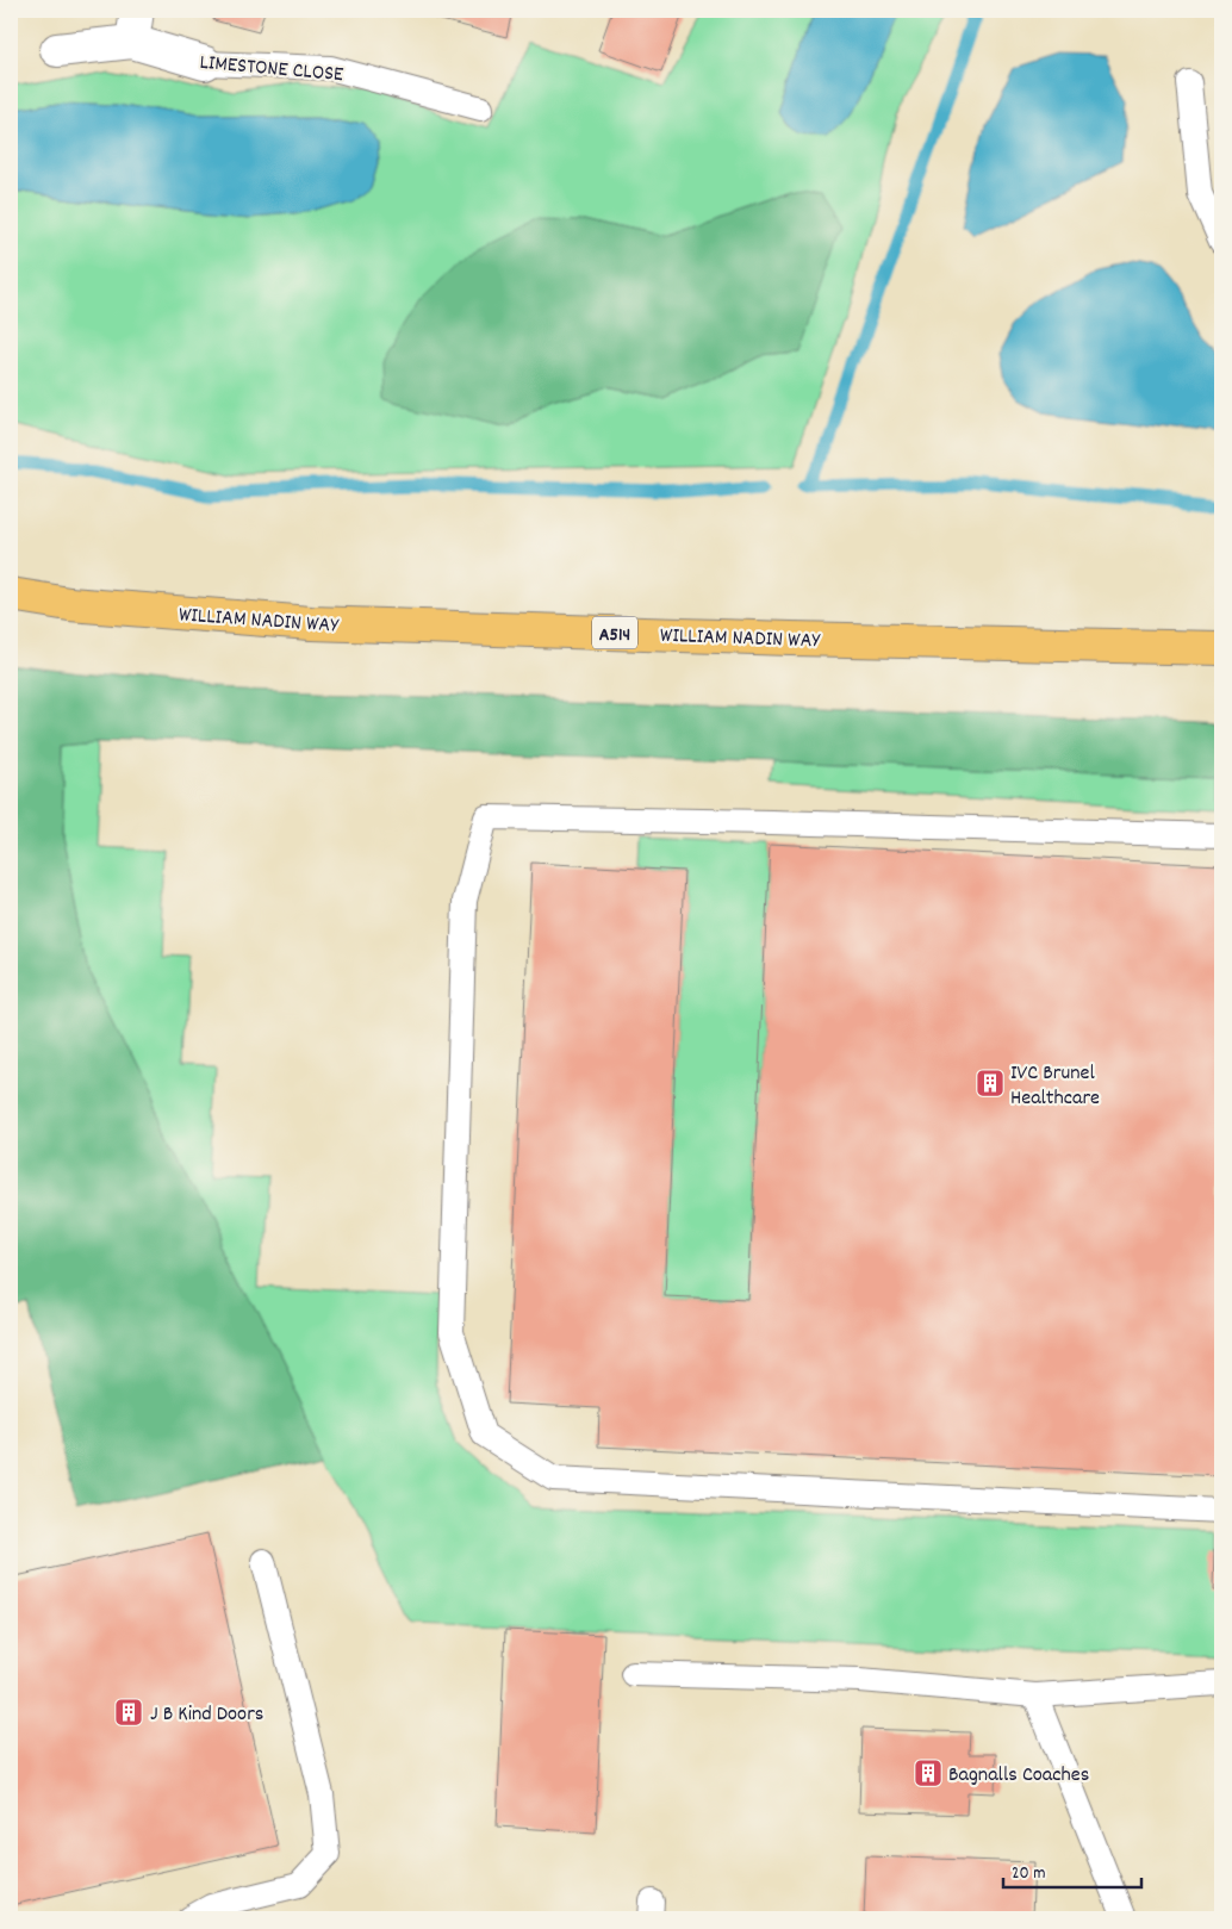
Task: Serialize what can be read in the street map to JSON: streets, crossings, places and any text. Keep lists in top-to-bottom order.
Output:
{
  "streets": {
    "main road": ["WILLIAM NADIN WAY", "A514"],
    "street": ["LIMESTONE CLOSE"]
  },
  "places": {
    "building": ["IVC Brunel Healthcare", "J B Kind Doors", "Bagnalls Coaches"]
  },
  "scale_bar": "20 m"
}
